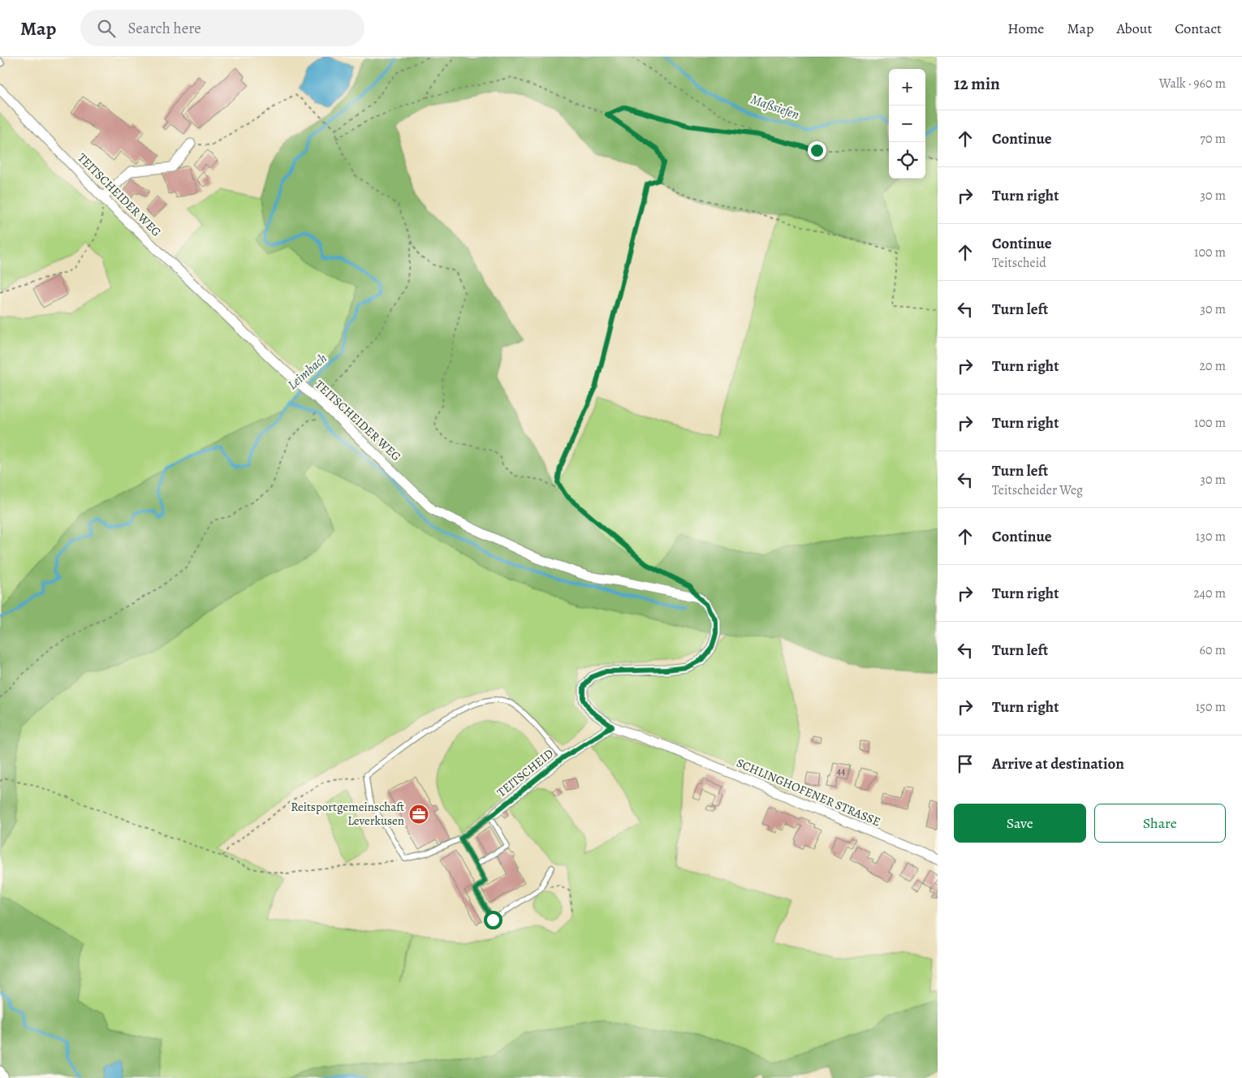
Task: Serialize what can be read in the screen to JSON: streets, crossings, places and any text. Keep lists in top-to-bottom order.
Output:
{
  "streets": {
    "street": ["TEITSCHEIDER WEG", "TEITSCHEID", "SCHLINGHOFENER STRASSE"]
  },
  "crossings": [
    ["TEITSCHEIDER WEG", "SCHLINGHOFENER STRASSE"],
    ["TEITSCHEID", "SCHLINGHOFENER STRASSE"]
  ],
  "water": ["Maßsiefen", "Leimbach"],
  "places": {
    "office": ["Reitsportgemeinschaft Leverkusen"]
  },
  "house_numbers": ["44"],
  "page": {
    "header": "Map",
    "search": "Search here",
    "nav": [
      "Home",
      "Map",
      "About",
      "Contact"
    ],
    "heading": ["12 min", "Walk · 960 m"],
    "map_buttons": ["+", "−"],
    "list": [
      ["Continue", "70 m"],
      ["Turn right", "30 m"],
      ["Continue", "Teitscheid", "100 m"],
      ["Turn left", "30 m"],
      ["Turn right", "20 m"],
      ["Turn right", "100 m"],
      ["Turn left", "Teitscheider Weg", "30 m"],
      ["Continue", "130 m"],
      ["Turn right", "240 m"],
      ["Turn left", "60 m"],
      ["Turn right", "150 m"],
      "Arrive at destination"
    ],
    "buttons": ["Save", "Share"]
  }
}
